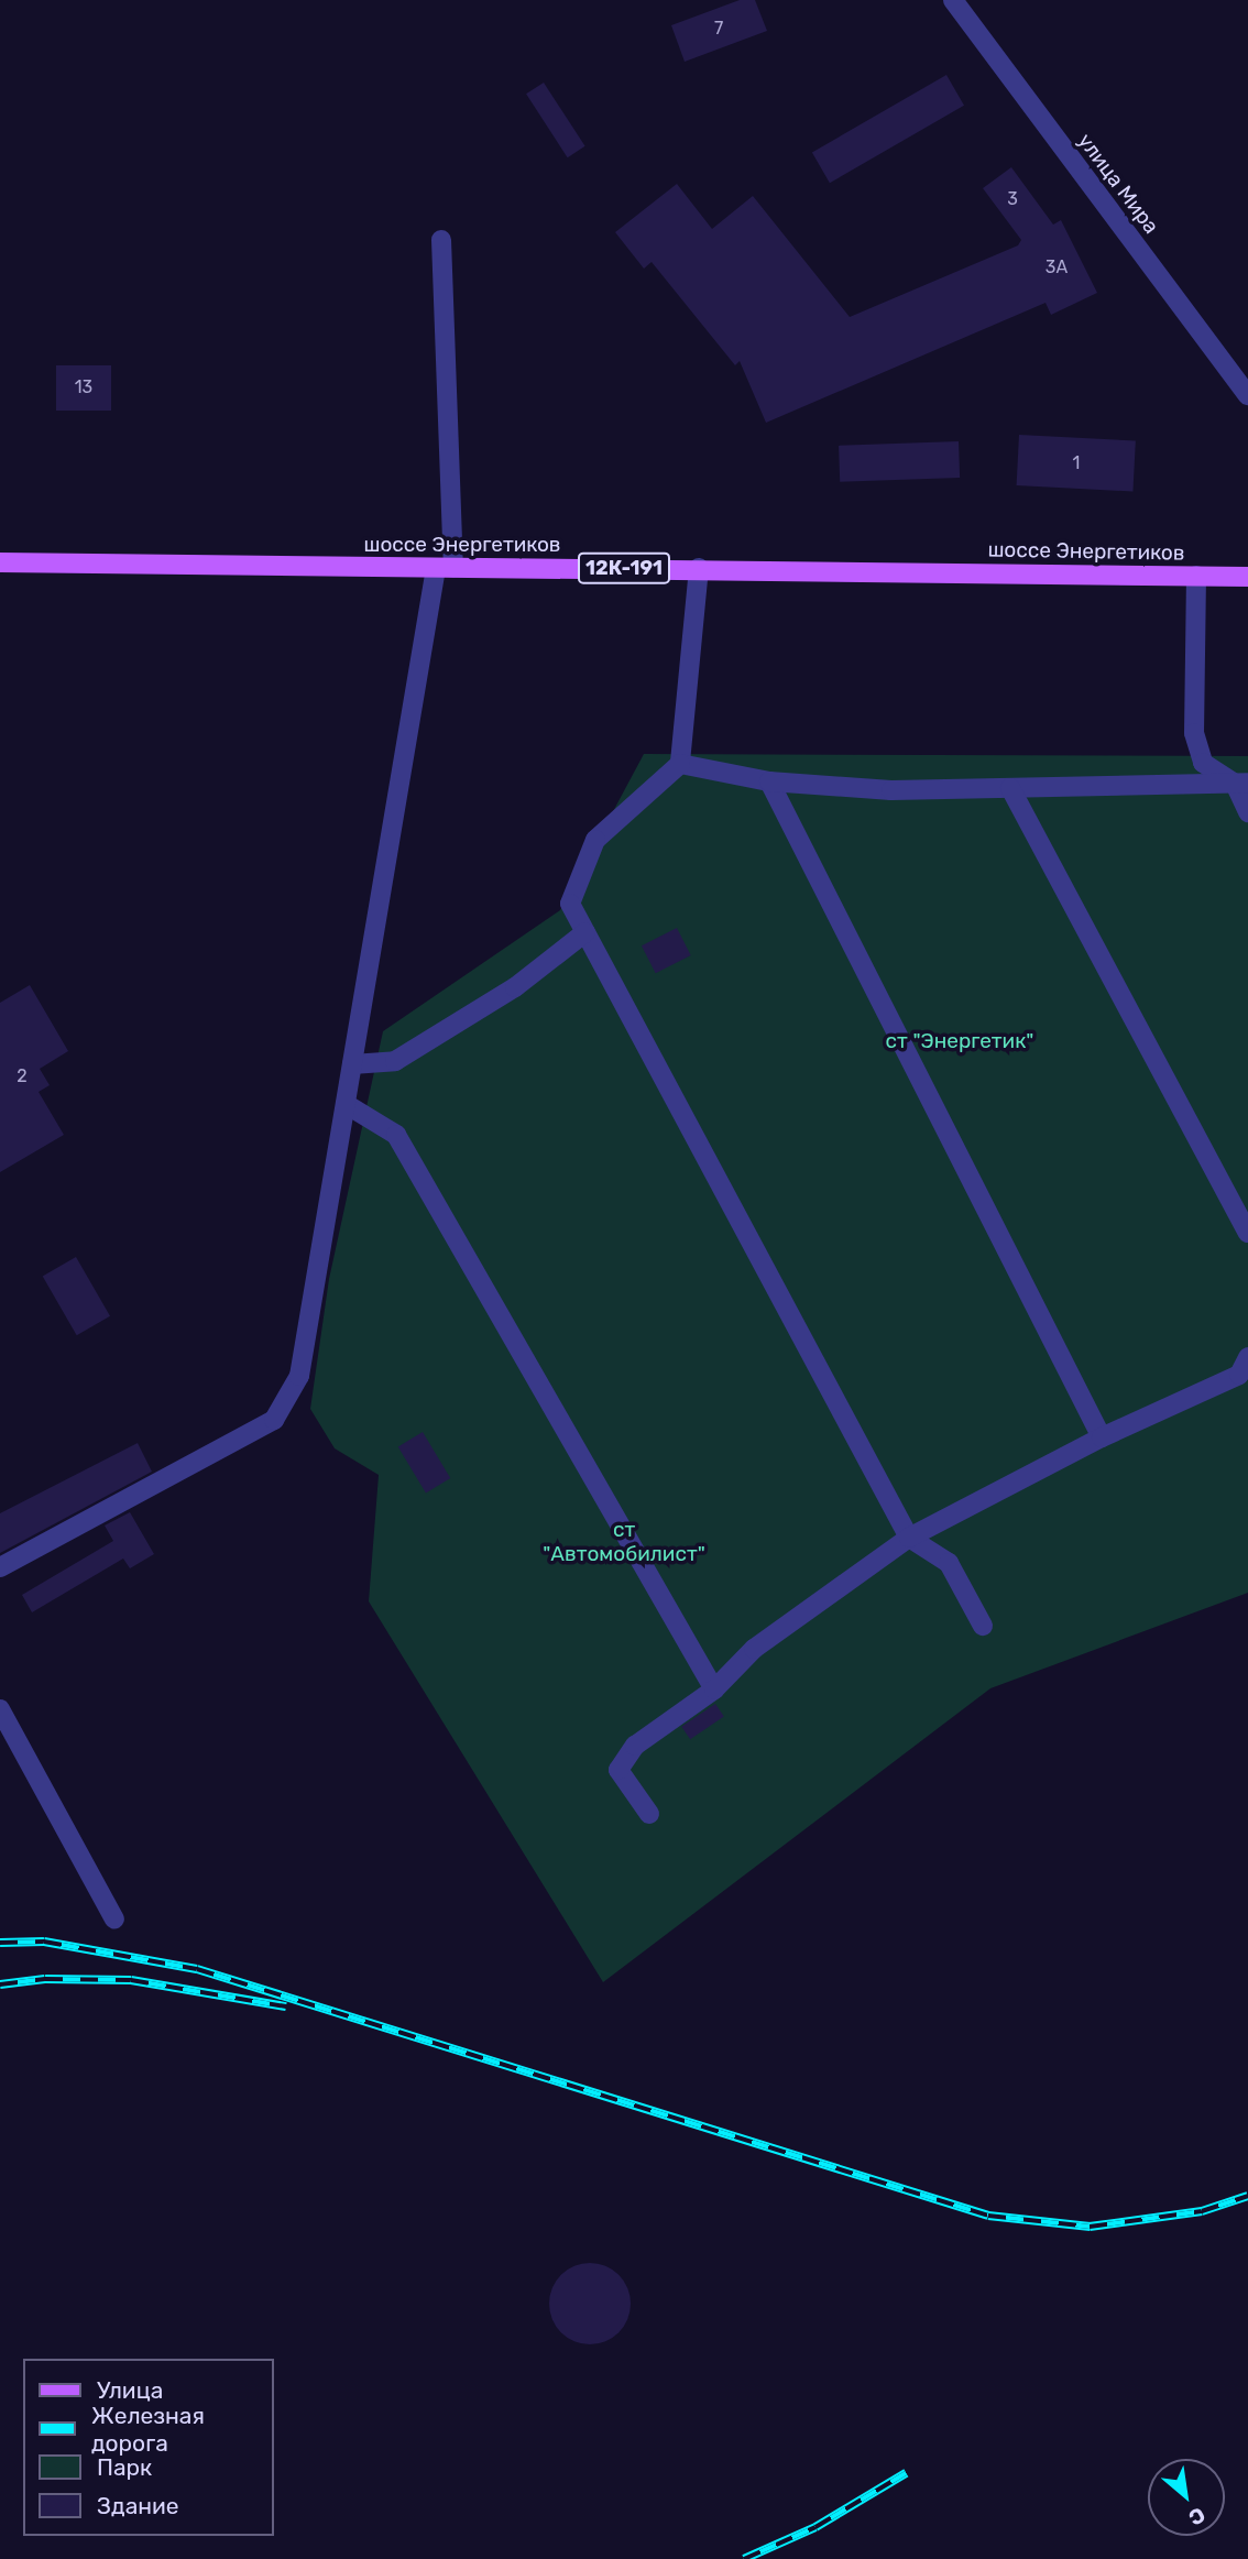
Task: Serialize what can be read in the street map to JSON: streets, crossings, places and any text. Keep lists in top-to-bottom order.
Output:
{
  "streets": {
    "main road": ["шоссе Энергетиков", "12К-191"],
    "street": ["улица Мира"]
  },
  "parks": ["ст \"Энергетик\"", "ст \"Автомобилист\""],
  "house_numbers": [
    "7",
    "3",
    "3А",
    "13",
    "1",
    "2"
  ],
  "legend": [
    "Улица",
    "Железная дорога",
    "Парк",
    "Здание"
  ],
  "north": "bottom right"
}
